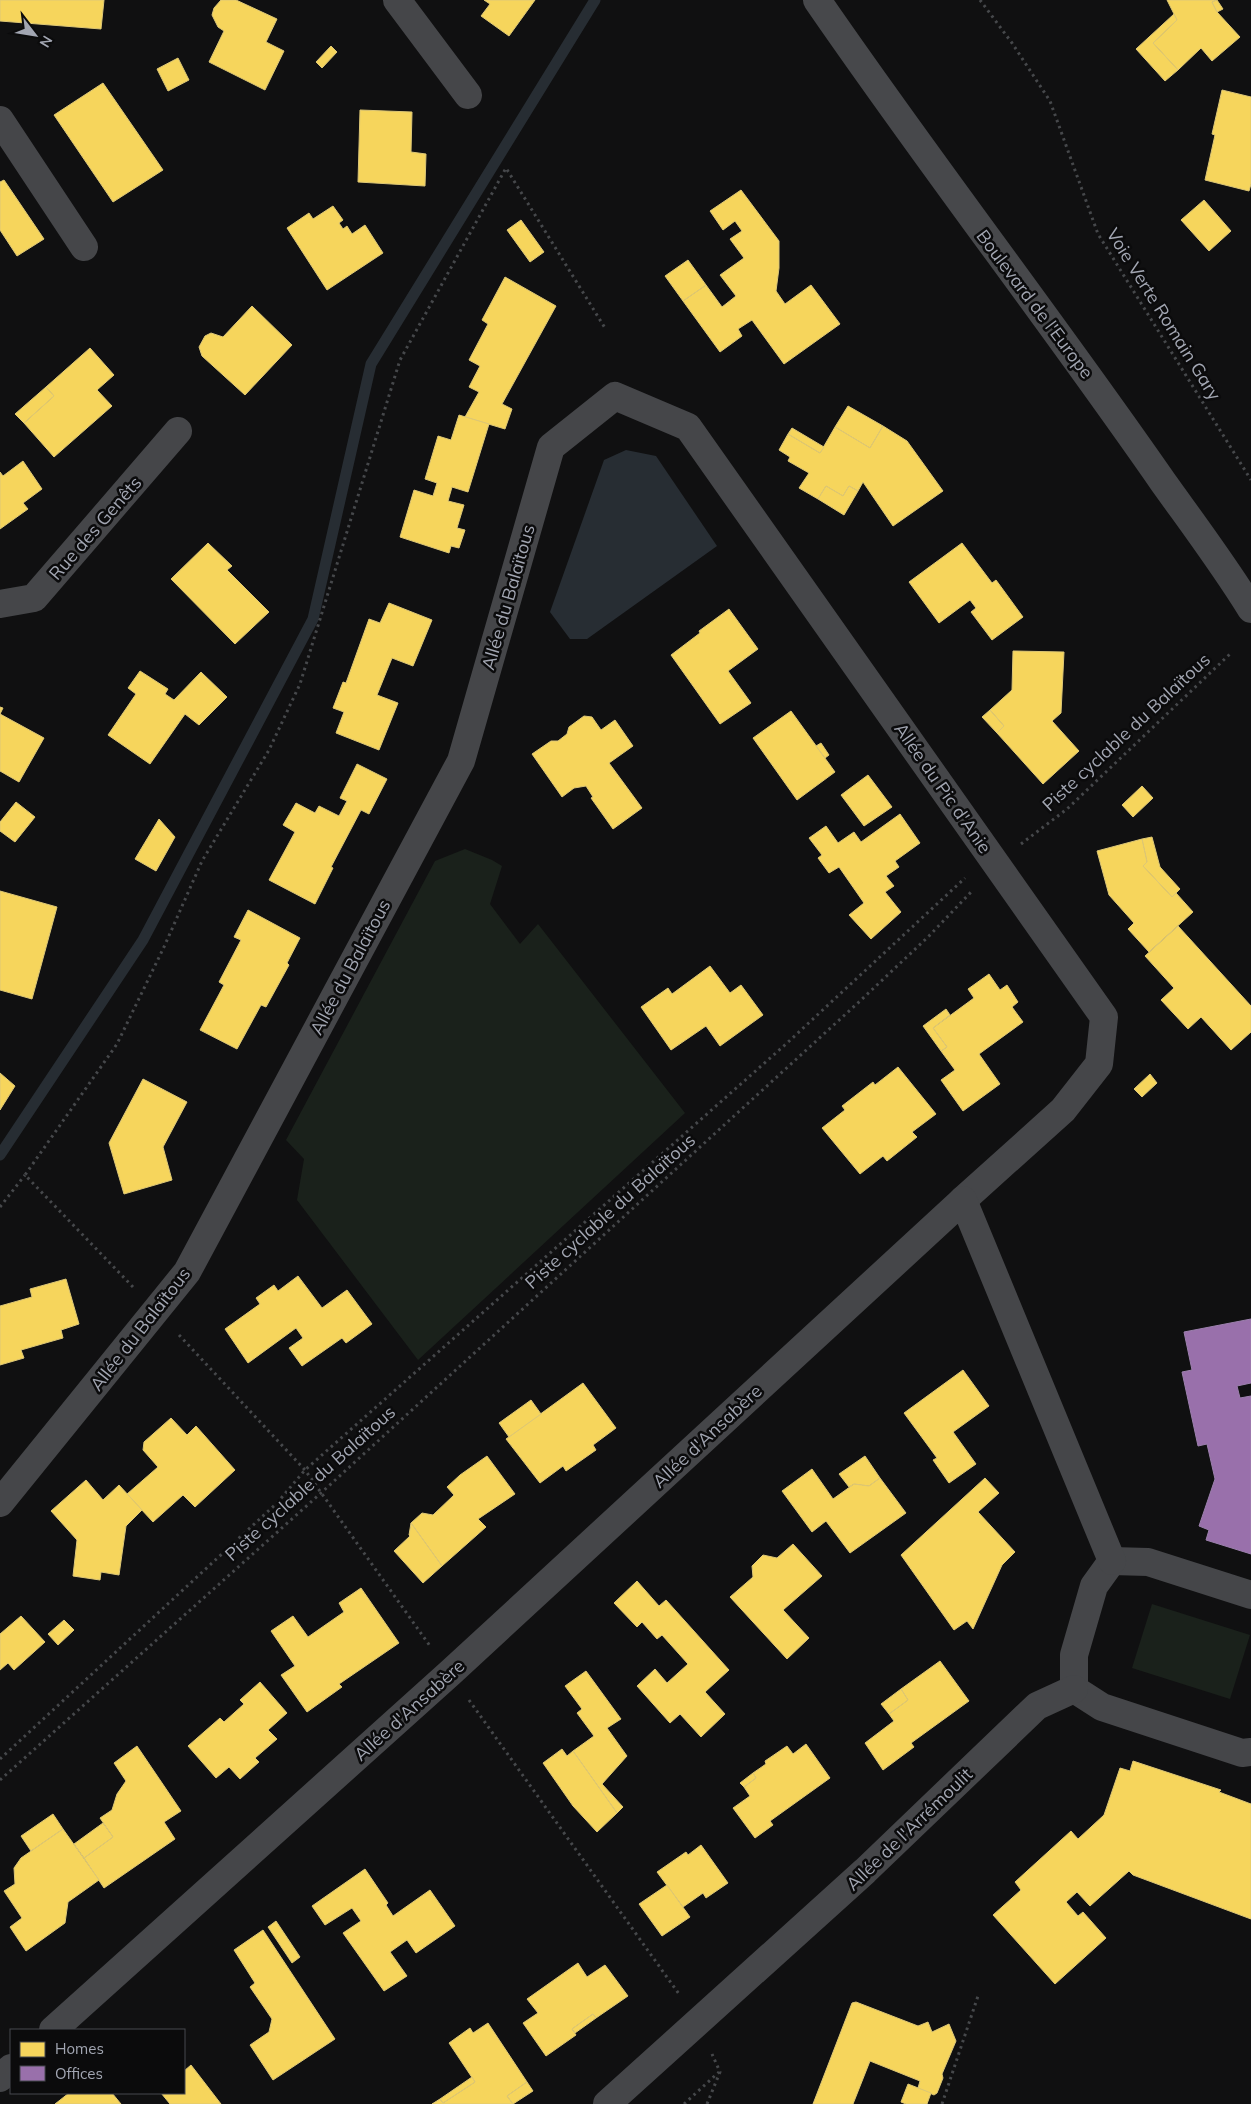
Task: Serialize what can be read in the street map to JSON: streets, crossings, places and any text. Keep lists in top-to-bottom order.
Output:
{
  "streets": {
    "main road": ["Boulevard de l'Europe"],
    "street": [
      "Rue des Genêts",
      "Allée du Balaïtous",
      "Allée du Pic d'Anie",
      "Allée d'Ansabère",
      "Allée de l'Arrémoulit"
    ],
    "path": ["Voie Verte Romain Gary", "Piste cyclable du Balaïtous"]
  },
  "crossings": [
    ["Allée du Balaïtous", "Allée du Pic d'Anie"],
    ["Piste cyclable du Balaïtous", "Allée du Pic d'Anie"],
    ["Allée du Pic d'Anie", "Allée d'Ansabère"]
  ],
  "legend": ["Homes", "Offices"],
  "north": "bottom right"
}
